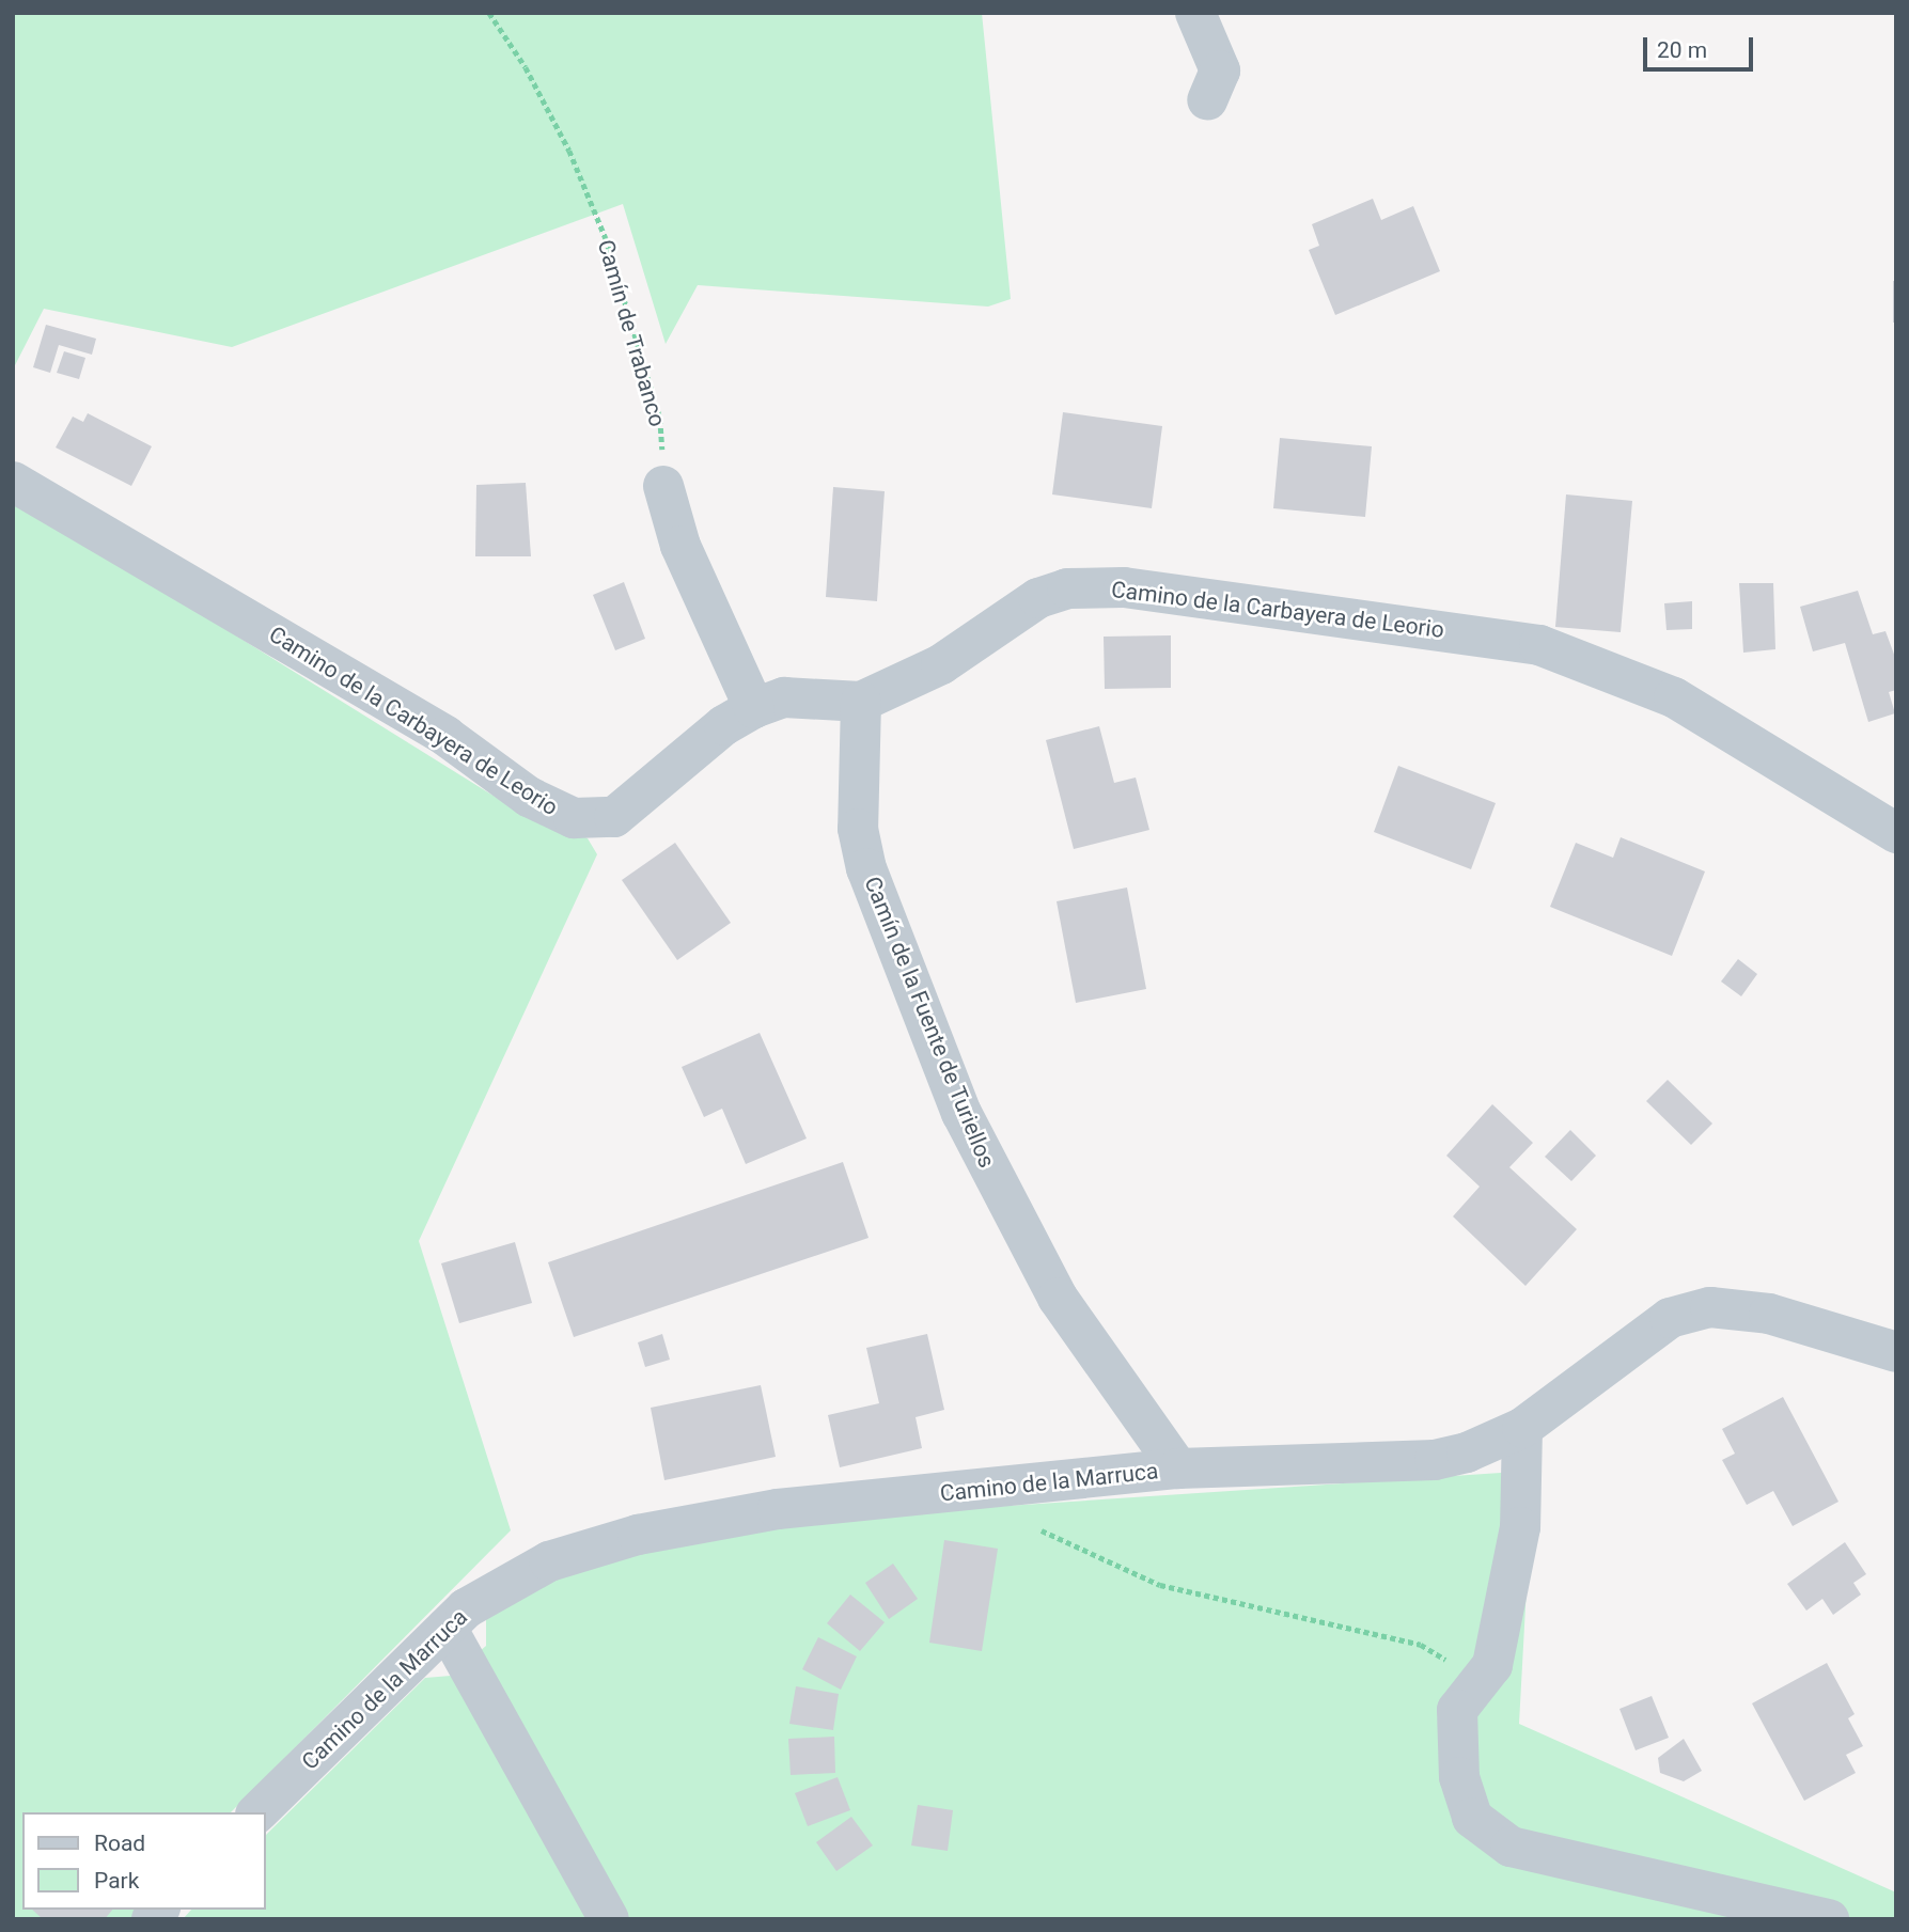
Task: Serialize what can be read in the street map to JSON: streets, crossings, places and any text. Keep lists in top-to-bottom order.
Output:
{
  "streets": {
    "street": ["Camino de la Carbayera de Leorio", "Camín de la Fuente de Turiellos", "Camino de la Marruca"],
    "path": ["Camín de Trabanco"]
  },
  "crossings": [
    ["Camino de la Carbayera de Leorio", "Camín de la Fuente de Turiellos"],
    ["Camín de la Fuente de Turiellos", "Camino de la Marruca"]
  ],
  "legend": ["Road", "Park"],
  "scale_bar": "20 m"
}
